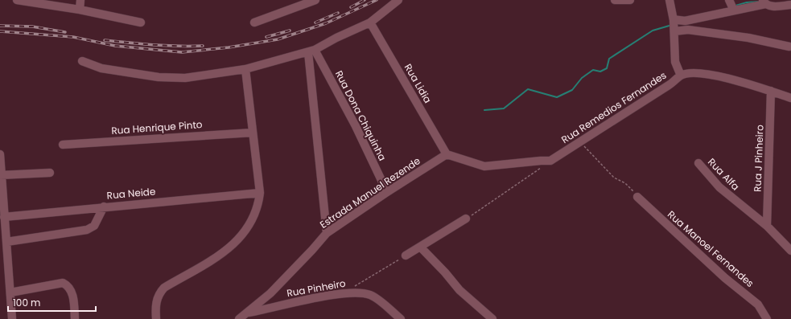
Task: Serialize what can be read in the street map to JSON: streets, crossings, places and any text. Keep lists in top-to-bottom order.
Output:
{
  "streets": {
    "street": [
      "Rua Lidia",
      "Rua Remedios Fernandes",
      "Rua Dona Chiquinha",
      "Rua Henrique Pinto",
      "Rua J Pinheiro",
      "Rua Alfa",
      "Estrada Manuel Rezende",
      "Rua Neide",
      "Rua Manoel Fernandes",
      "Rua Pinheiro"
    ]
  },
  "crossings": [
    ["Rua Lidia", "Estrada Manuel Rezende"],
    ["Rua Remedios Fernandes", "Rua J Pinheiro"],
    ["Rua Dona Chiquinha", "Estrada Manuel Rezende"],
    ["Rua J Pinheiro", "Rua Alfa"],
    ["Estrada Manuel Rezende", "Rua Pinheiro"]
  ],
  "scale_bar": "100 m"
}
